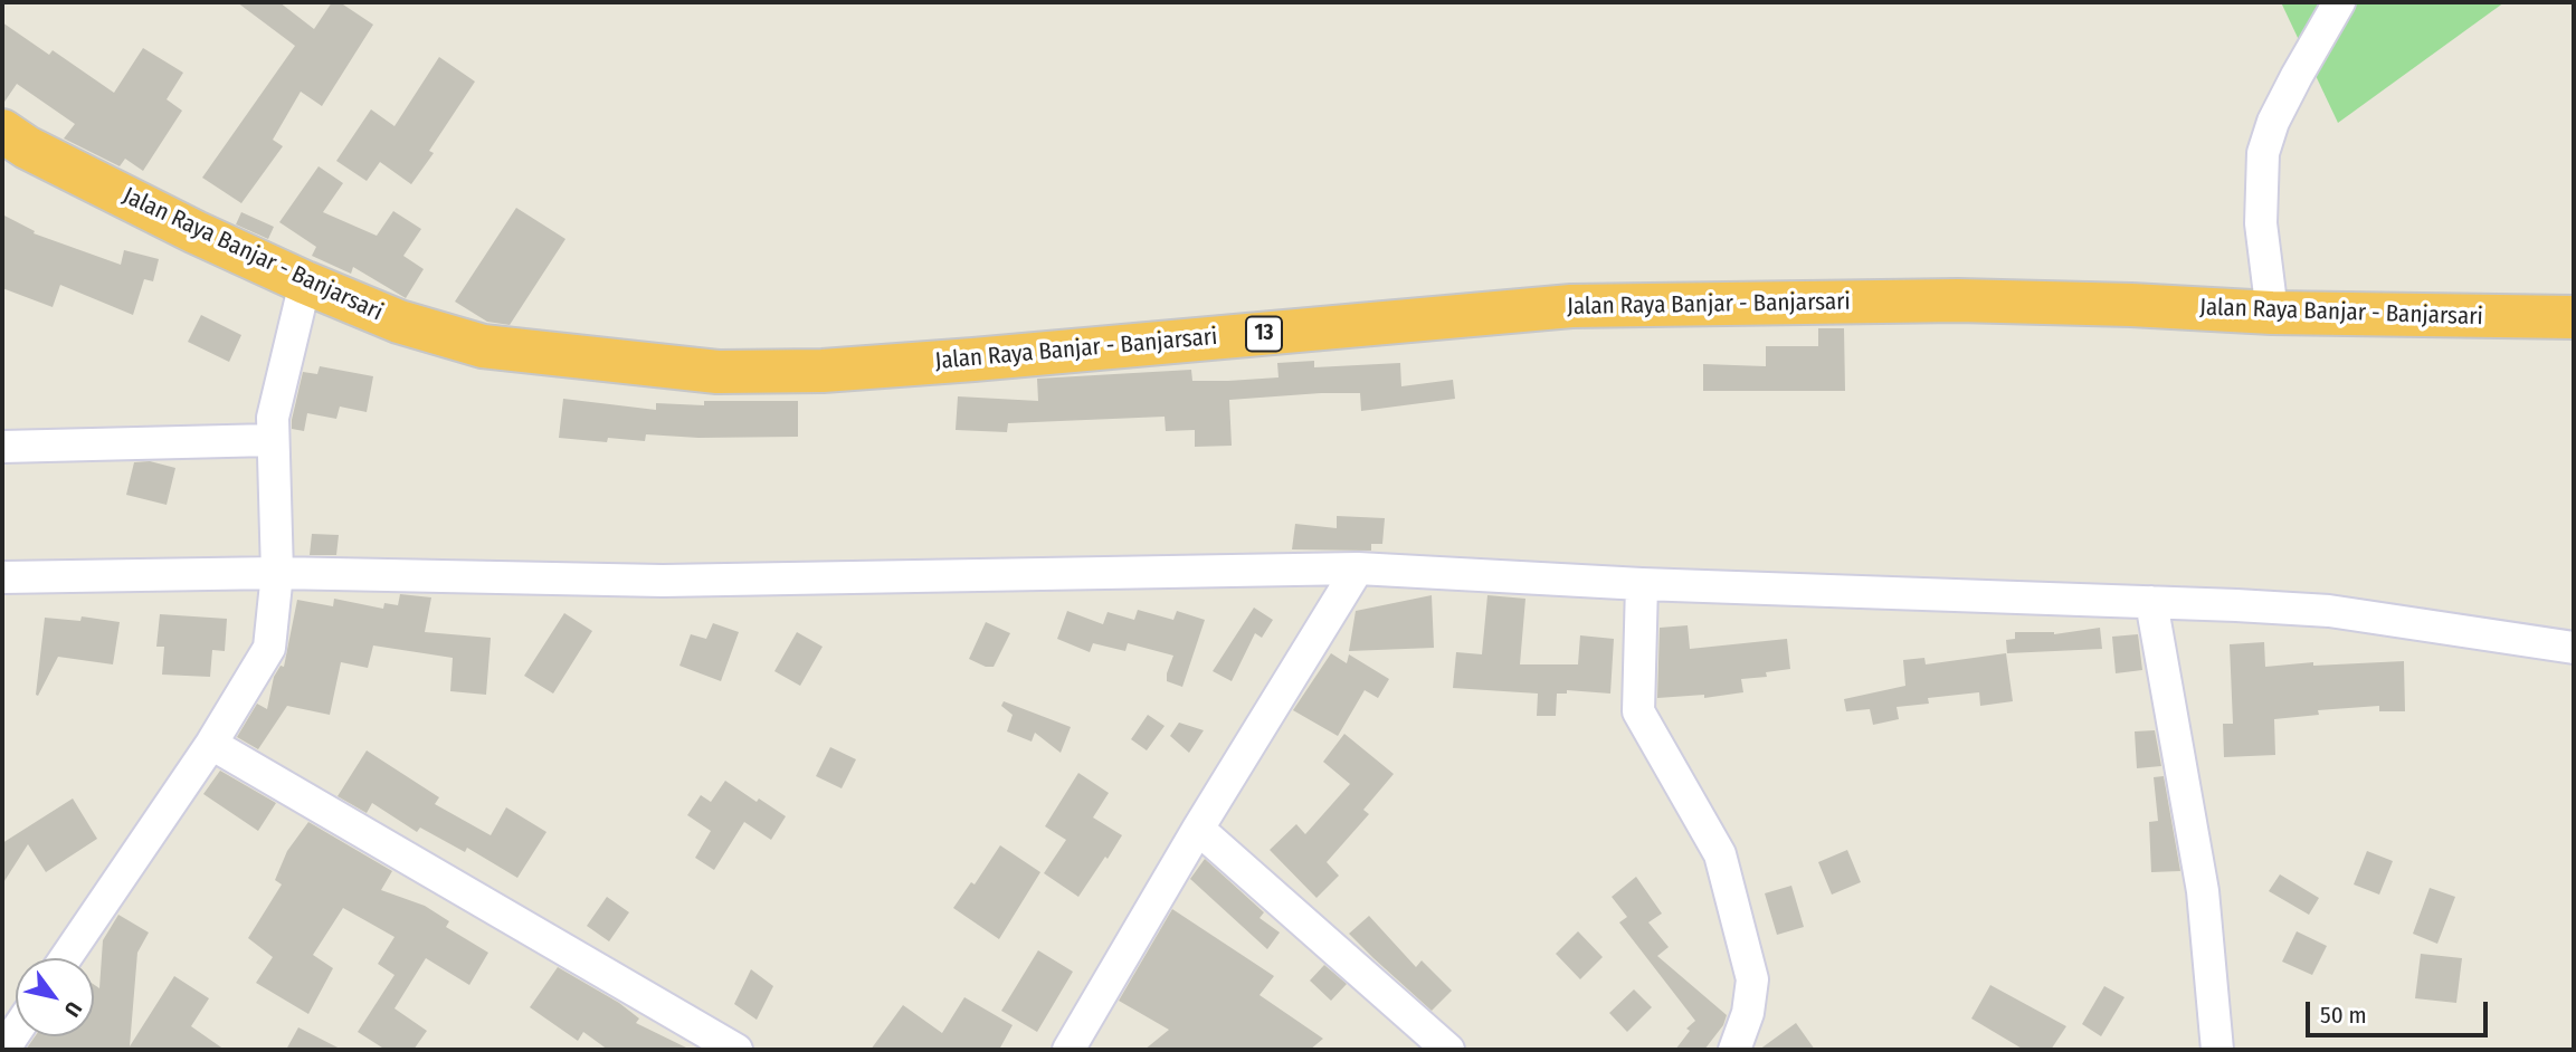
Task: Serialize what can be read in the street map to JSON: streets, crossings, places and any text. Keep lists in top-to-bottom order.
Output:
{
  "streets": {
    "highway": ["Jalan Raya Banjar - Banjarsari", "13"]
  },
  "scale_bar": "50 m",
  "north": "bottom right"
}
